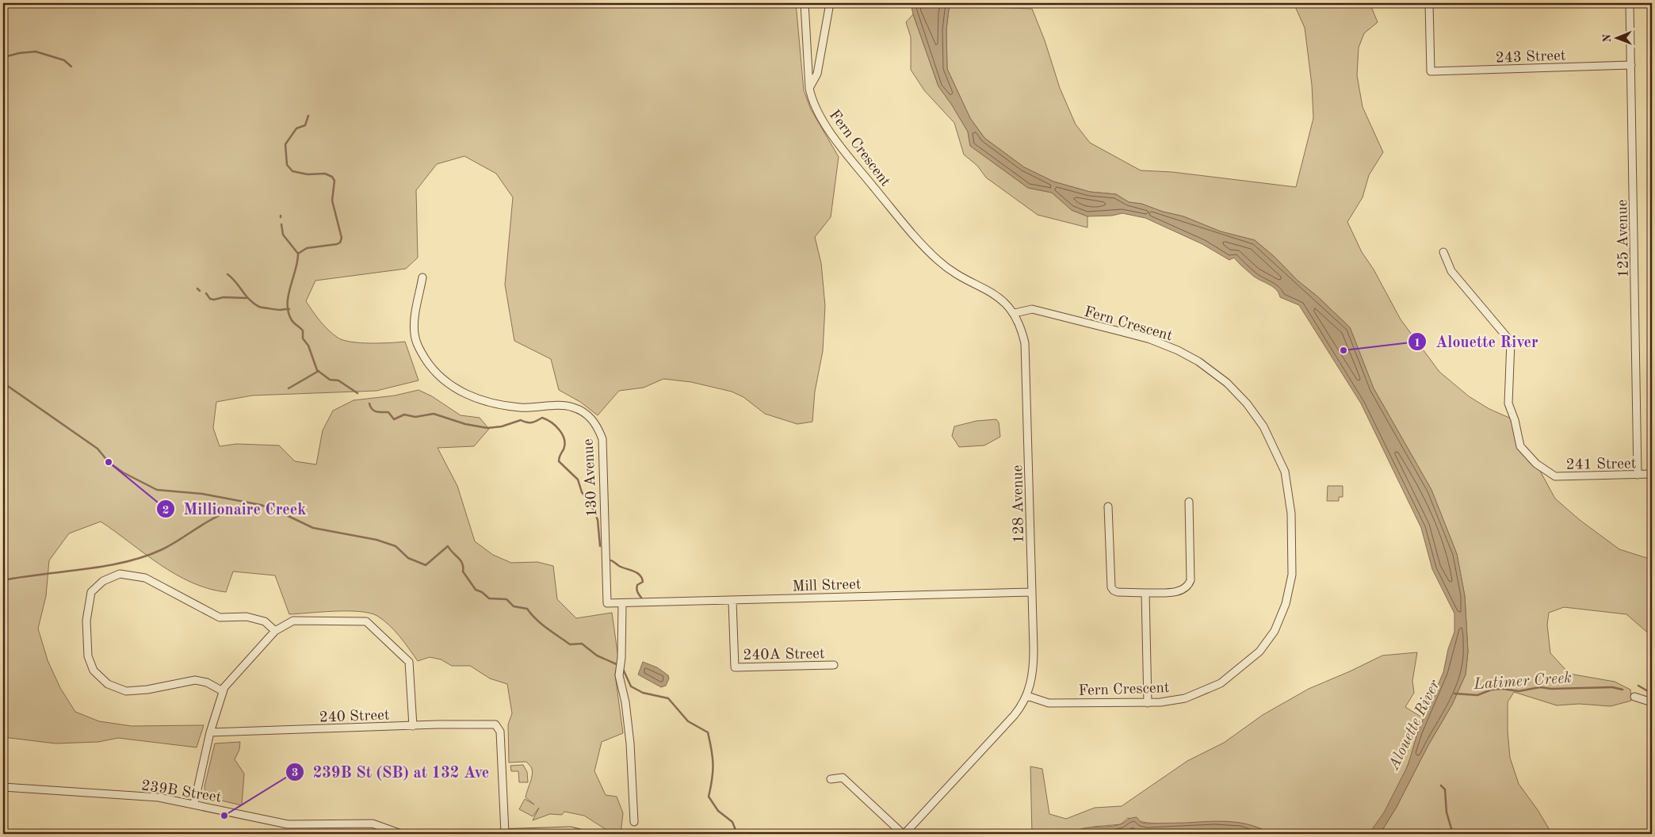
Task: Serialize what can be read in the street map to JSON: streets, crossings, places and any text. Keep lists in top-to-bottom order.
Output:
{
  "streets": {
    "street": [
      "243 Street",
      "Fern Crescent",
      "125 Avenue",
      "241 Street",
      "130 Avenue",
      "128 Avenue",
      "Mill Street",
      "240A Street",
      "240 Street",
      "239B Street"
    ]
  },
  "crossings": [
    ["243 Street", "125 Avenue"],
    ["Fern Crescent", "128 Avenue"],
    ["125 Avenue", "241 Street"],
    ["130 Avenue", "Mill Street"],
    ["128 Avenue", "Mill Street"],
    ["Mill Street", "240A Street"]
  ],
  "water": ["Latimer Creek", "Alouette River"],
  "places": ["Alouette River", "Millionaire Creek", "239B St (SB) at 132 Ave"],
  "north": "left"
}
